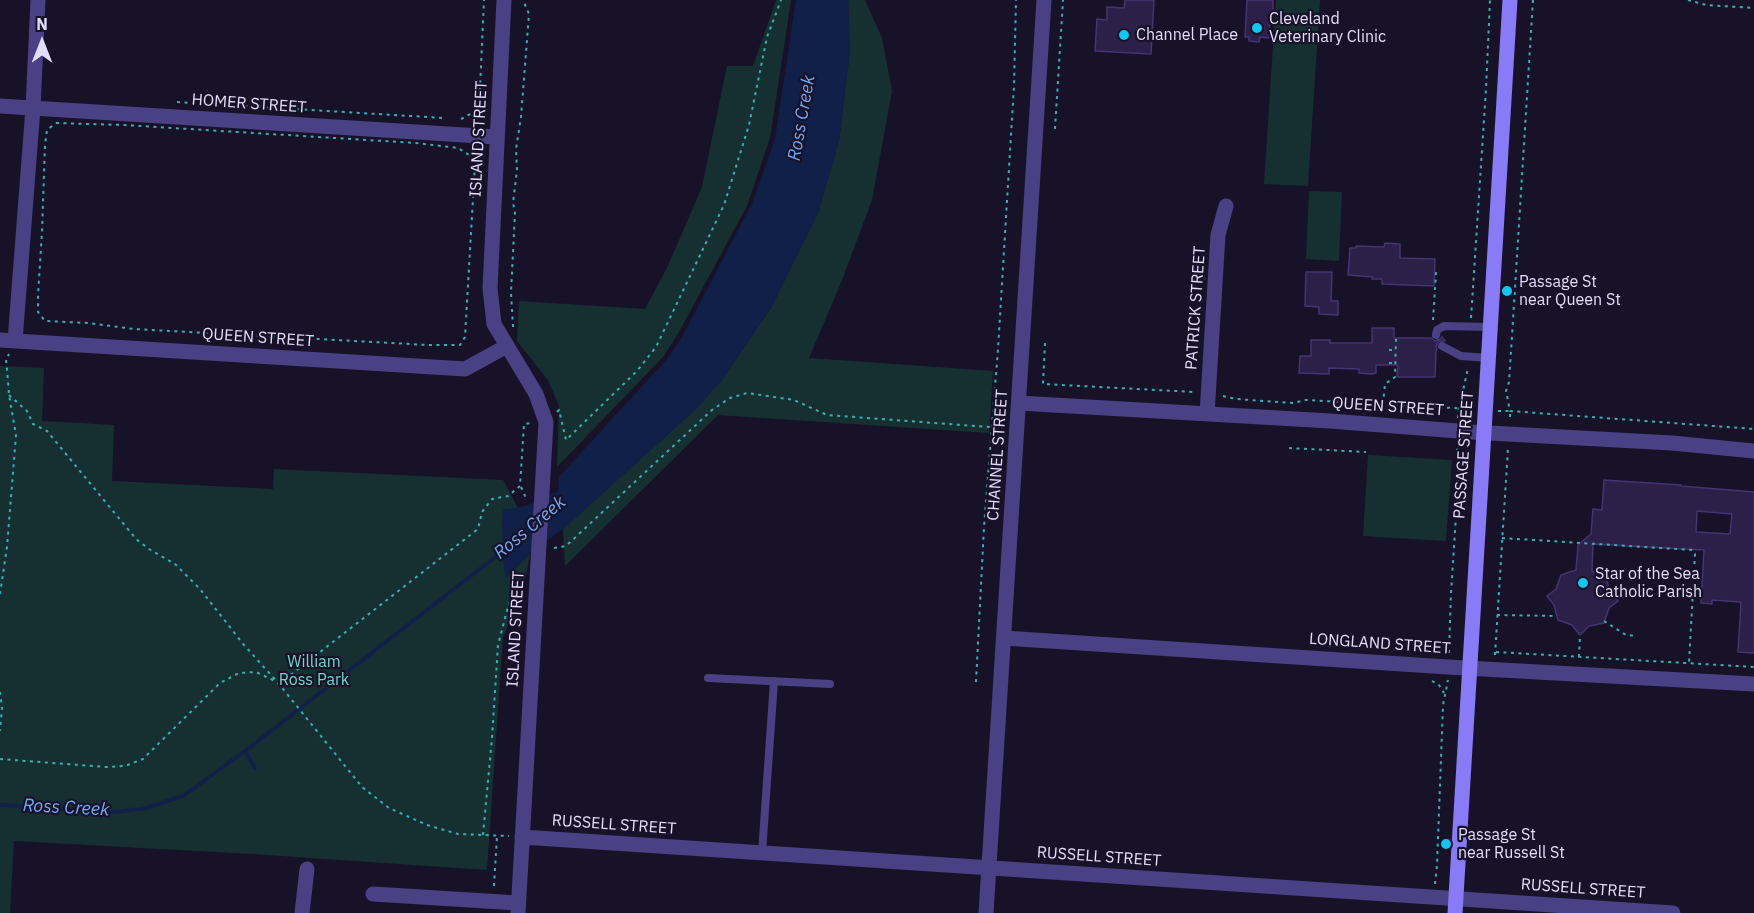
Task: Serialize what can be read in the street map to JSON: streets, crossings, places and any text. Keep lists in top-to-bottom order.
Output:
{
  "streets": {
    "street": [
      "HOMER STREET",
      "ISLAND STREET",
      "PATRICK STREET",
      "QUEEN STREET",
      "CHANNEL STREET",
      "PASSAGE STREET",
      "LONGLAND STREET",
      "RUSSELL STREET"
    ]
  },
  "crossings": [
    ["HOMER STREET", "ISLAND STREET"],
    ["ISLAND STREET", "QUEEN STREET"],
    ["ISLAND STREET", "RUSSELL STREET"],
    ["PATRICK STREET", "QUEEN STREET"],
    ["QUEEN STREET", "CHANNEL STREET"],
    ["QUEEN STREET", "PASSAGE STREET"],
    ["CHANNEL STREET", "LONGLAND STREET"],
    ["CHANNEL STREET", "RUSSELL STREET"],
    ["PASSAGE STREET", "LONGLAND STREET"],
    ["PASSAGE STREET", "RUSSELL STREET"]
  ],
  "water": ["Ross Creek"],
  "parks": ["William Ross Park"],
  "places": [
    "Cleveland Veterinary Clinic",
    "Channel Place",
    "Passage St near Queen St",
    "Star of the Sea Catholic Parish",
    "Passage St near Russell St"
  ],
  "north": "top"
}
